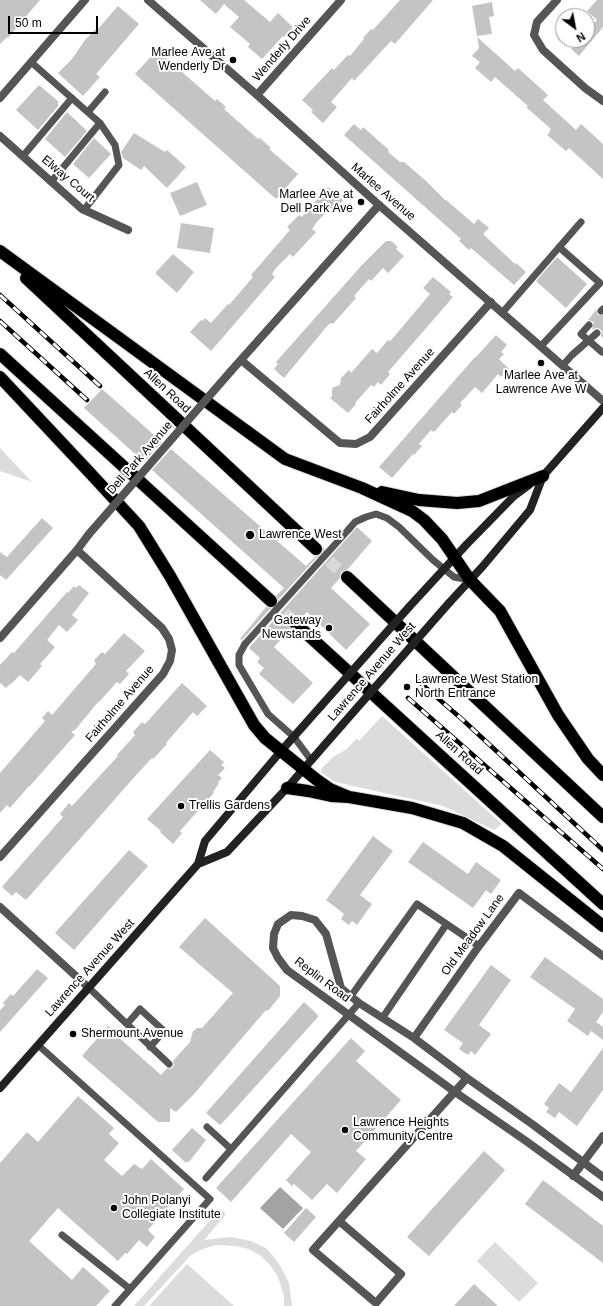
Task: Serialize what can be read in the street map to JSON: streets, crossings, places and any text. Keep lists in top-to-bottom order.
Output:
{
  "streets": {
    "highway": ["Allen Road"],
    "main road": ["Lawrence Avenue West"],
    "street": [
      "Wenderly Drive",
      "Elway Court",
      "Marlee Avenue",
      "Fairholme Avenue",
      "Dell Park Avenue",
      "Old Meadow Lane",
      "Replin Road"
    ]
  },
  "crossings": [
    ["Wenderly Drive", "Marlee Avenue"],
    ["Marlee Avenue", "Fairholme Avenue"],
    ["Marlee Avenue", "Dell Park Avenue"],
    ["Fairholme Avenue", "Dell Park Avenue"],
    ["Old Meadow Lane", "Replin Road"]
  ],
  "places": [
    "Marlee Ave at Wenderly Dr",
    "Marlee Ave at Dell Park Ave",
    "Marlee Ave at Lawrence Ave W",
    "Lawrence West",
    "Gateway Newstands",
    "Lawrence West Station North Entrance",
    "Trellis Gardens",
    "Shermount Avenue",
    "Lawrence Heights Community Centre",
    "John Polanyi Collegiate Institute"
  ],
  "scale_bar": "50 m",
  "north": "bottom right"
}
